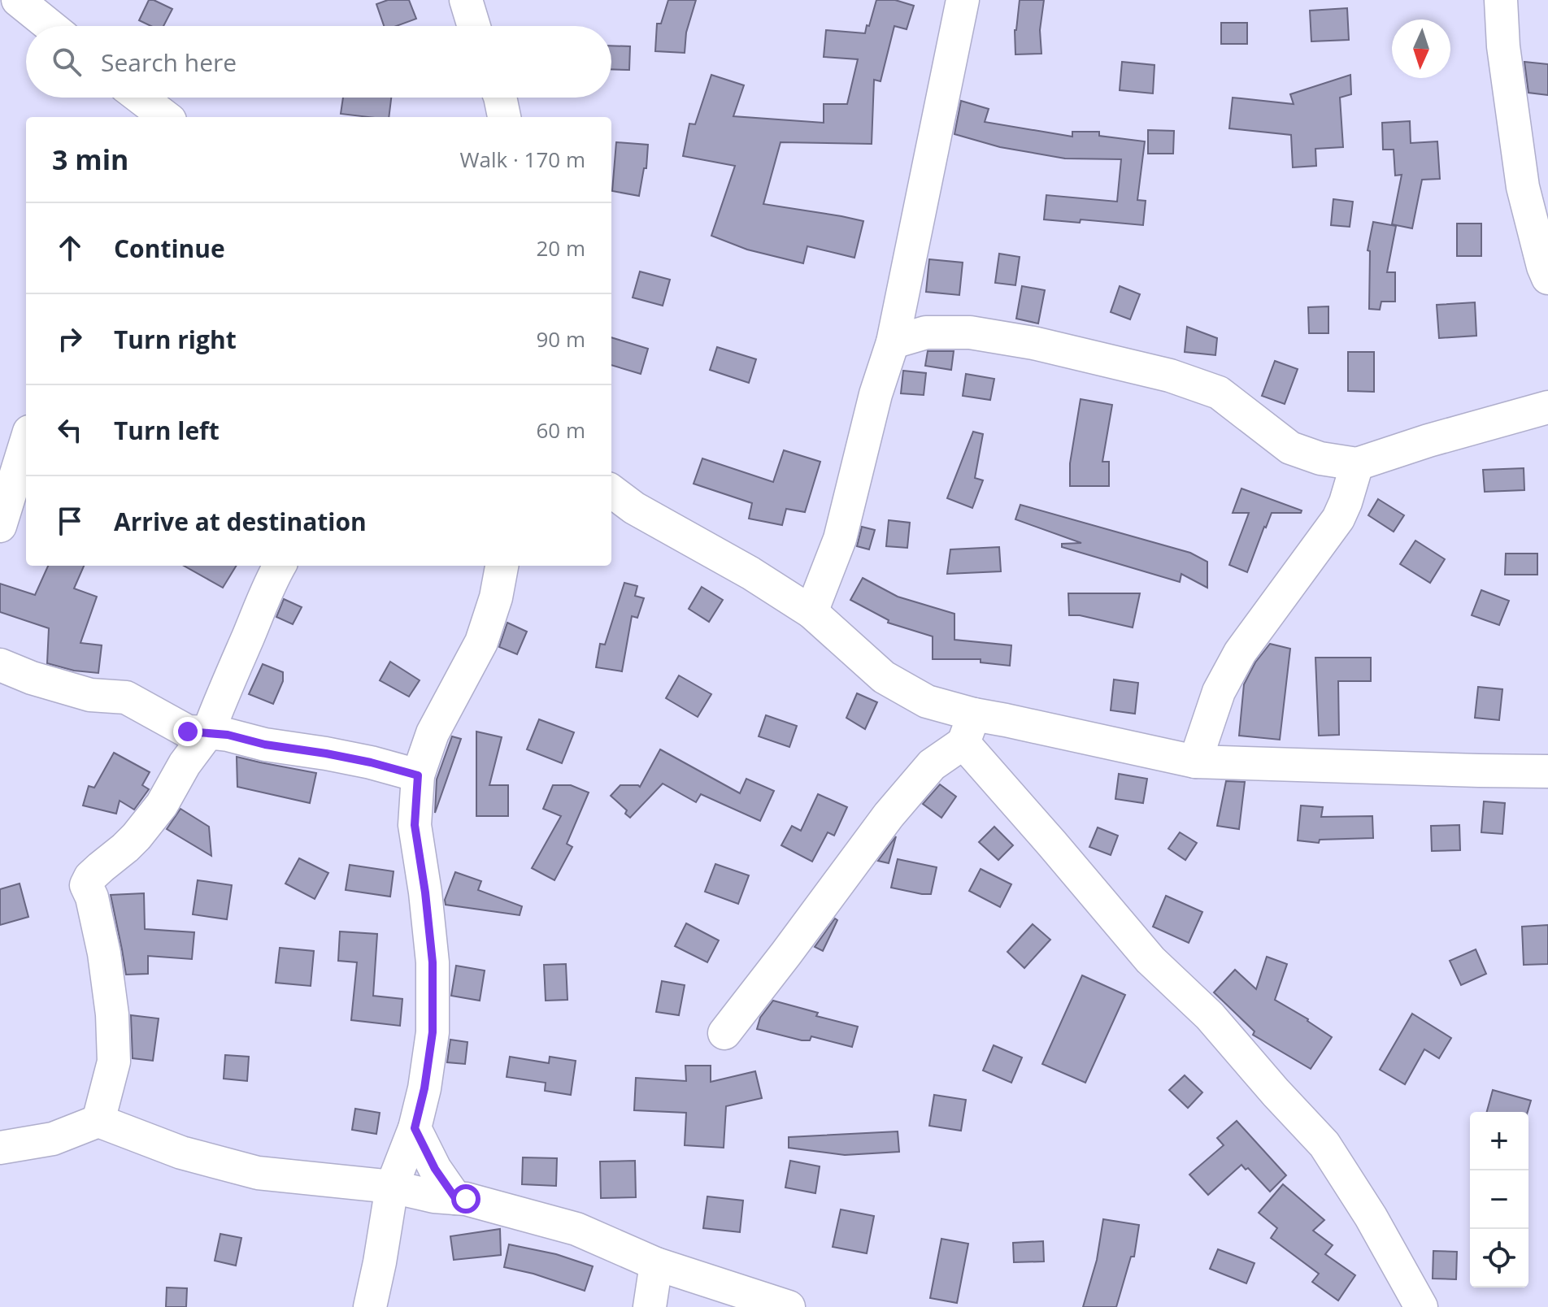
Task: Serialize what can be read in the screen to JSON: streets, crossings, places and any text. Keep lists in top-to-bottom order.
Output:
{
  "north": "bottom",
  "page": {
    "search": "Search here",
    "heading": ["3 min", "Walk · 170 m"],
    "list": [
      ["Continue", "20 m"],
      ["Turn right", "90 m"],
      ["Turn left", "60 m"],
      "Arrive at destination"
    ],
    "map_buttons": ["+", "−"]
  }
}
